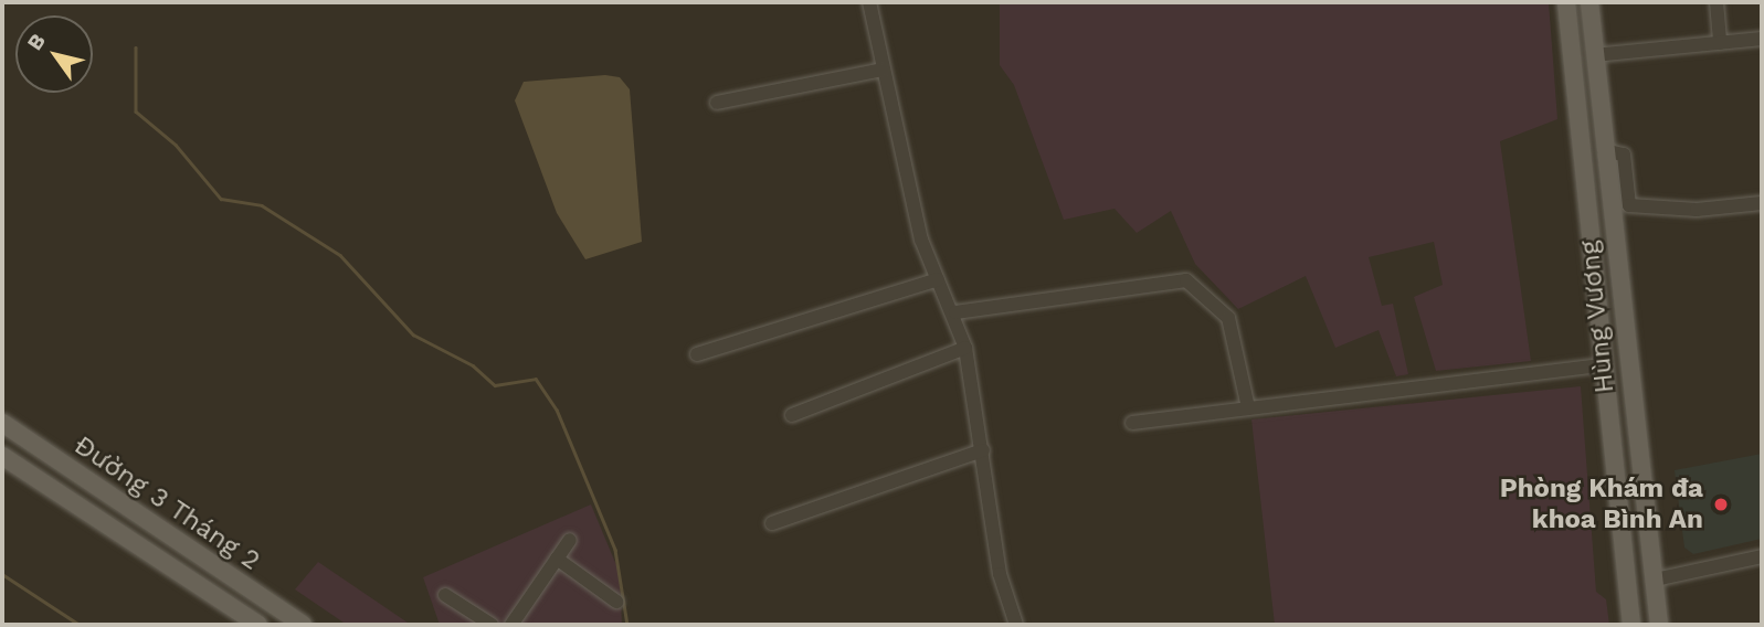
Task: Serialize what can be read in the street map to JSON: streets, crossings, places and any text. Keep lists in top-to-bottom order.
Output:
{
  "streets": {
    "main road": ["Hùng Vương", "Đường 3 Tháng 2"]
  },
  "places": ["Phòng Khám đa khoa Bình An"],
  "north": "top left"
}
